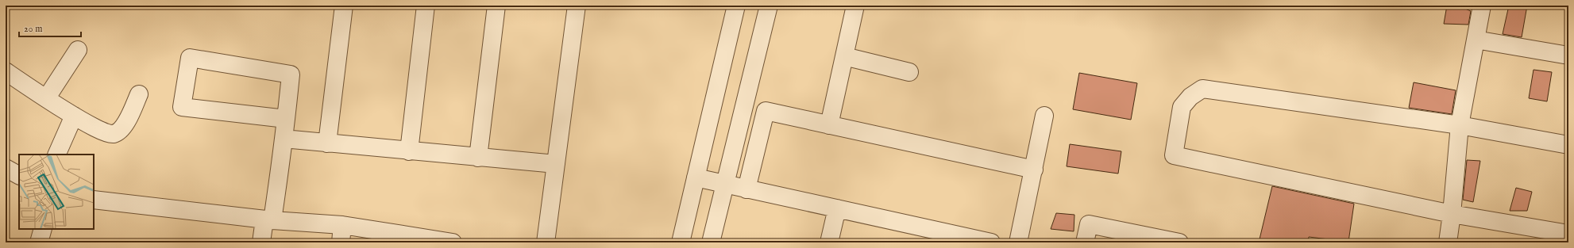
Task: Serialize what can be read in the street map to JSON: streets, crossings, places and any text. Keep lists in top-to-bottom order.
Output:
{
  "scale_bar": "20 m"
}
